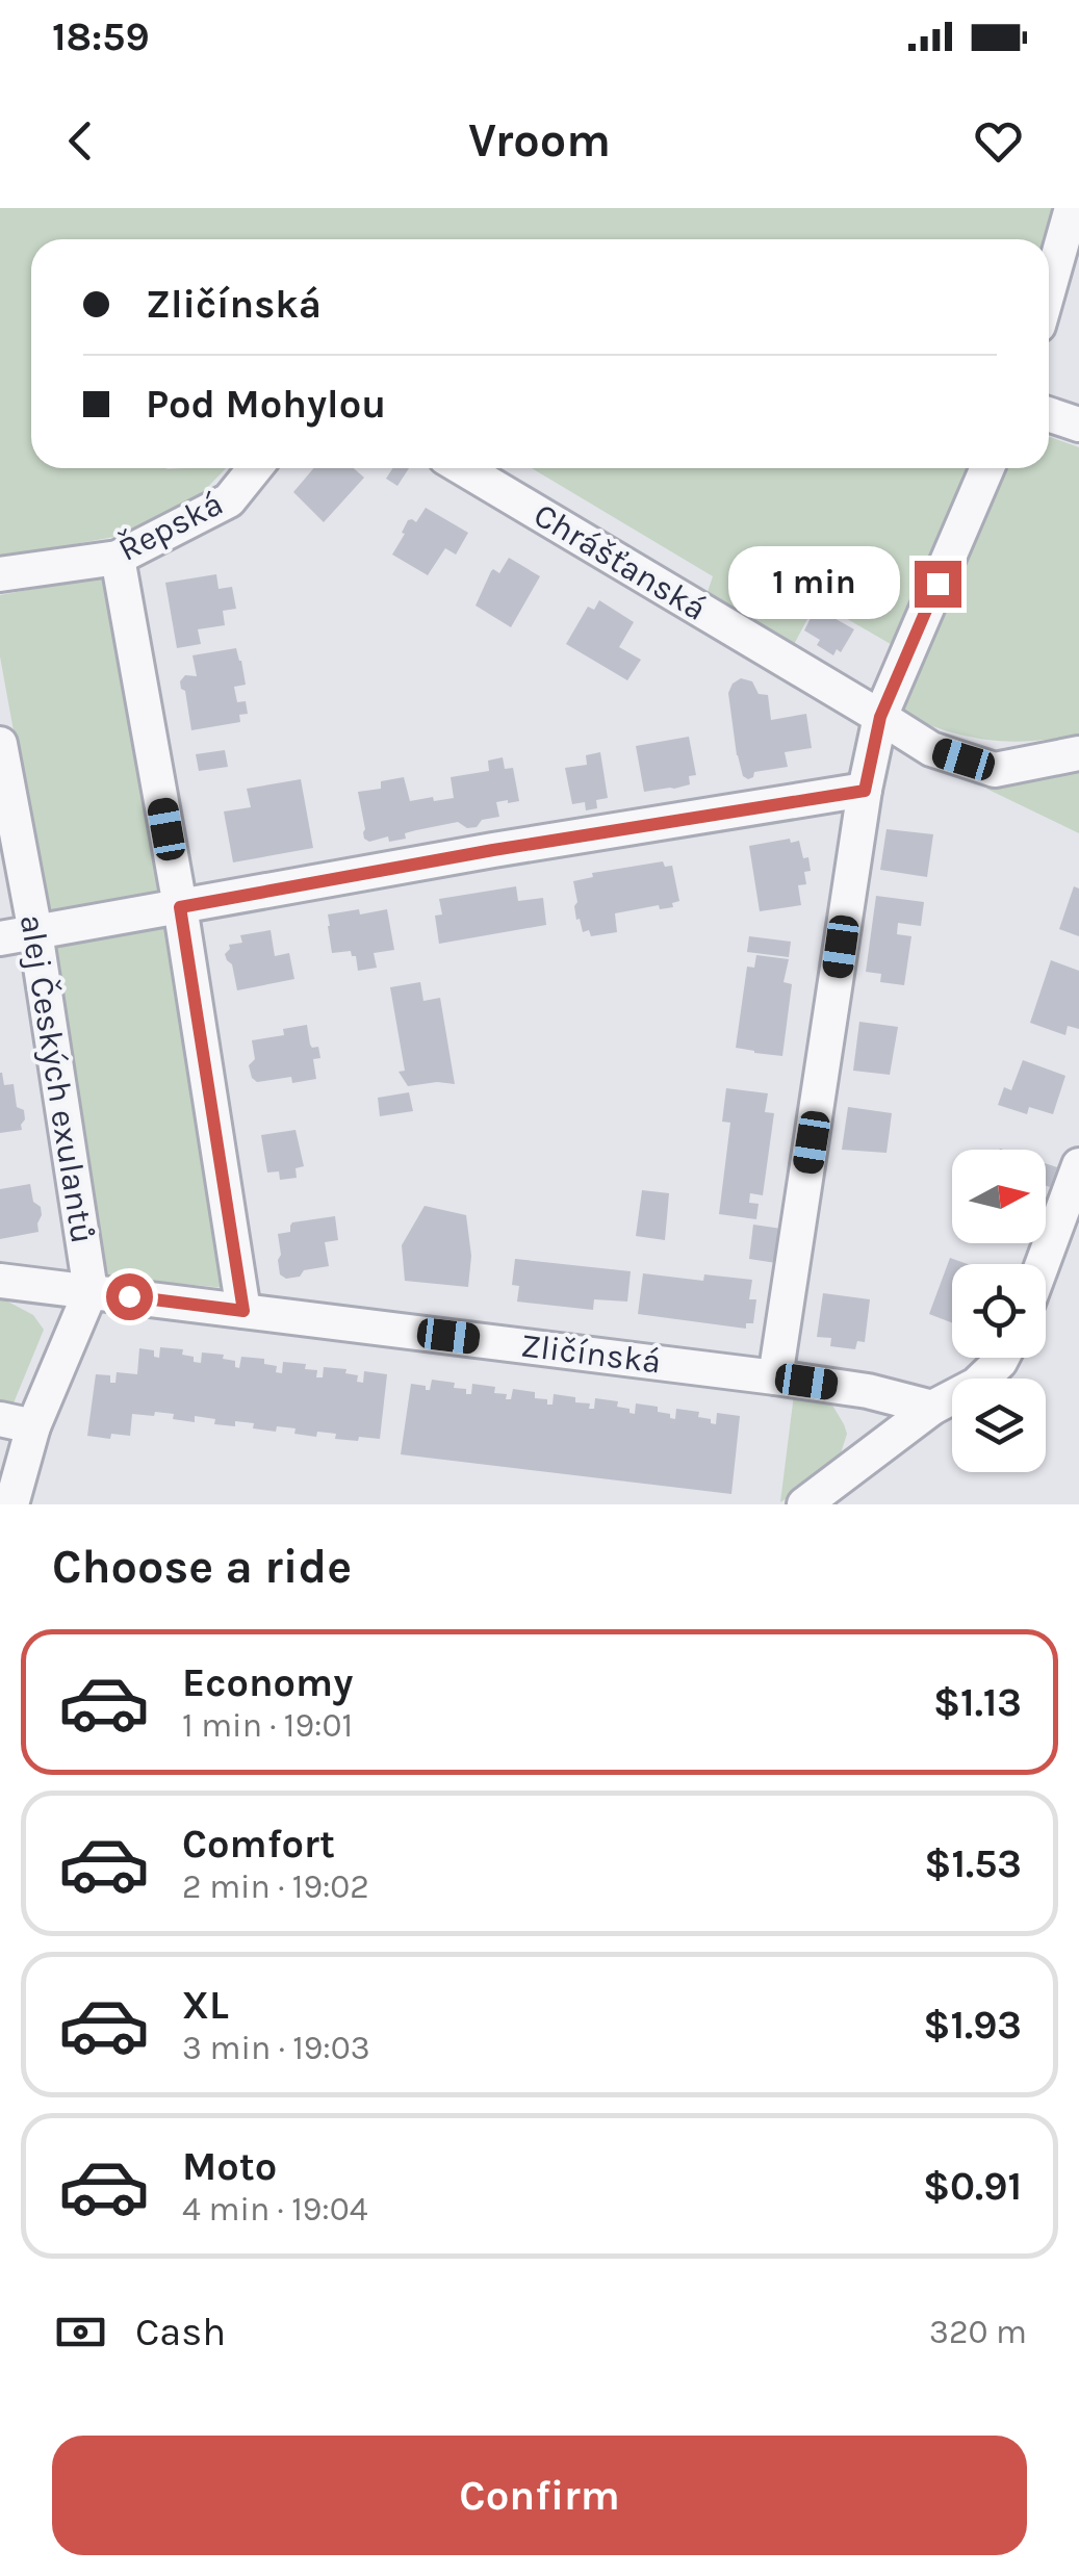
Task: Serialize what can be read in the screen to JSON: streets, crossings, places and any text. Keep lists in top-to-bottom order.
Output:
{
  "streets": {
    "street": [
      "Řepská",
      "Chrášťanská",
      "alej Českých exulantů",
      "Zličínská"
    ]
  },
  "crossings": [
    ["alej Českých exulantů", "Zličínská"]
  ],
  "north": "right",
  "page": {
    "status": "18:59",
    "header": "Vroom",
    "banner": ["Zličínská", "Pod Mohylou"],
    "bubble": "1 min",
    "heading": "Choose a ride",
    "list": [
      {
        "name": "Economy",
        "note": "1 min · 19:01",
        "value": "$1.13"
      },
      {
        "name": "Comfort",
        "note": "2 min · 19:02",
        "value": "$1.53"
      },
      {
        "name": "XL",
        "note": "3 min · 19:03",
        "value": "$1.93"
      },
      {
        "name": "Moto",
        "note": "4 min · 19:04",
        "value": "$0.91"
      }
    ],
    "pay": ["Cash", "320 m"],
    "buttons": "Confirm"
  }
}
